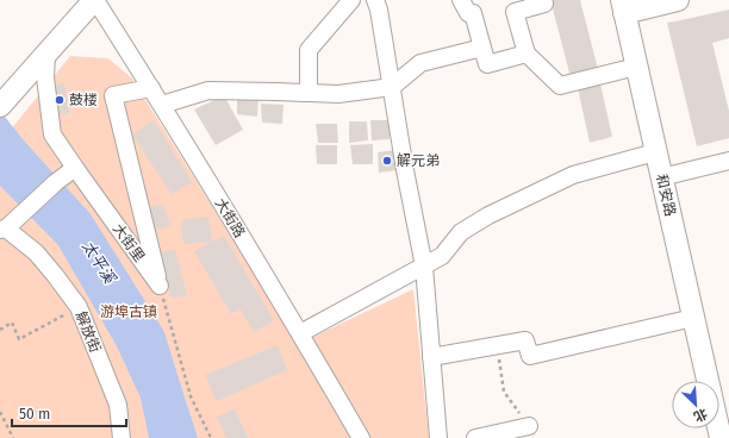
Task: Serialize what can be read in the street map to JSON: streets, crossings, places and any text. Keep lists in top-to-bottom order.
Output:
{
  "streets": {
    "main road": ["和安路"],
    "street": ["大街路", "大街里", "解放街"]
  },
  "water": ["太平溪"],
  "parks": ["游埠古镇"],
  "places": ["鼓楼", "解元弟"],
  "scale_bar": "50 m",
  "north": "bottom right"
}
